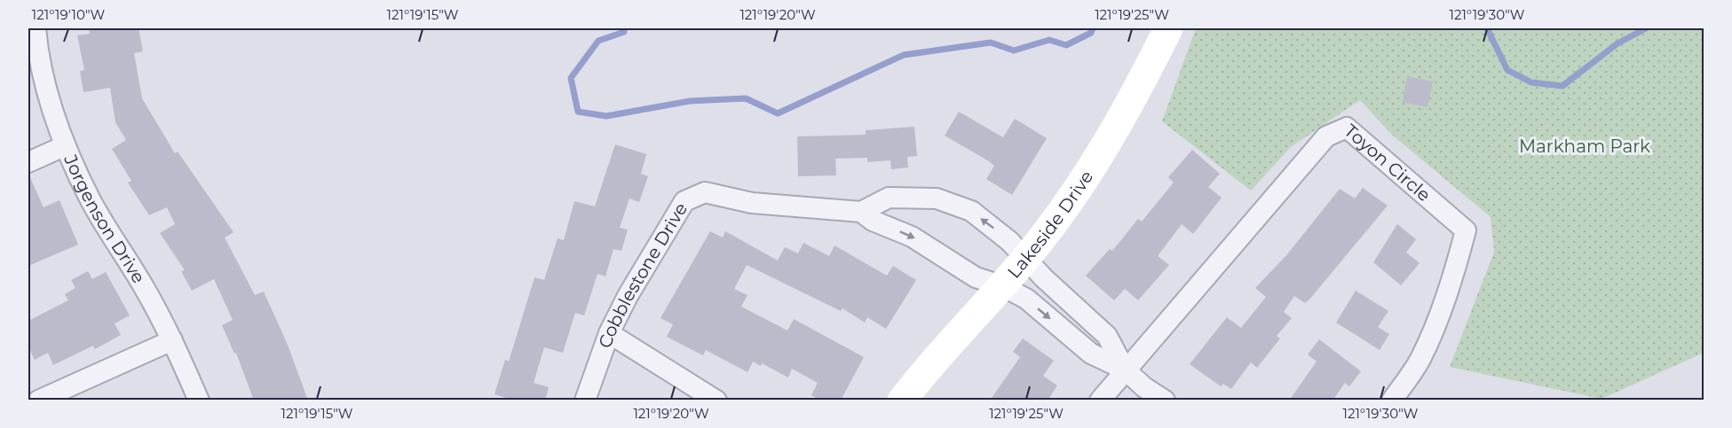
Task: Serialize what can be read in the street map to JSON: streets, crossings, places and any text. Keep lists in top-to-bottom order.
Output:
{
  "streets": {
    "street": [
      "Toyon Circle",
      "Jorgenson Drive",
      "Lakeside Drive",
      "Cobblestone Drive"
    ]
  },
  "crossings": [
    ["Toyon Circle", "Cobblestone Drive"],
    ["Lakeside Drive", "Cobblestone Drive"]
  ],
  "parks": ["Markham Park"],
  "coordinates": [
    "121°19'10\"W",
    "121°19'15\"W",
    "121°19'20\"W",
    "121°19'25\"W",
    "121°19'30\"W"
  ]
}
